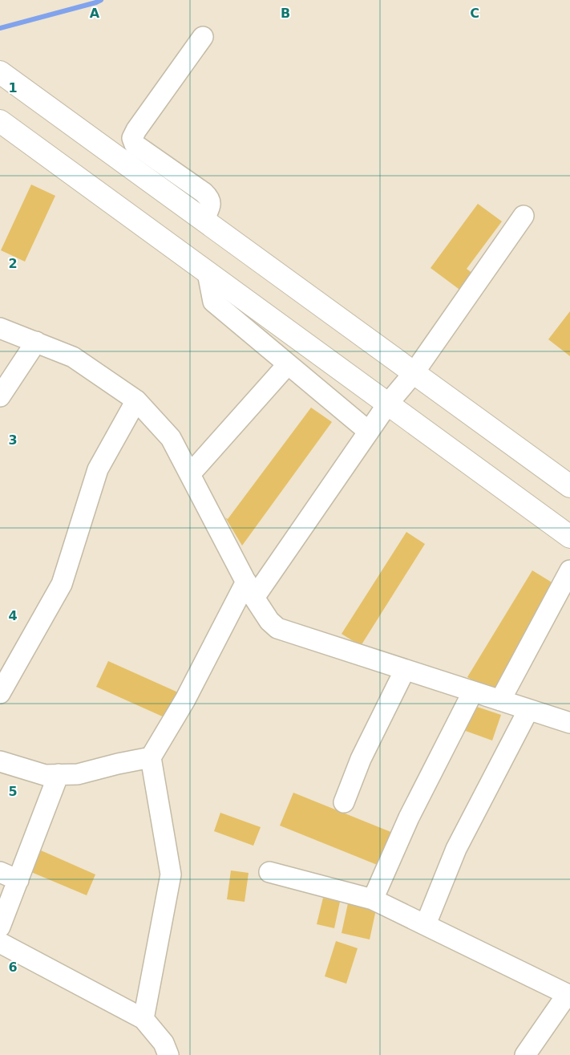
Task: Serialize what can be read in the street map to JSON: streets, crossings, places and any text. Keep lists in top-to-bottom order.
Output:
{
  "grid": {
    "columns": ["A", "B", "C"],
    "rows": [
      "1",
      "2",
      "3",
      "4",
      "5",
      "6"
    ]
  }
}
